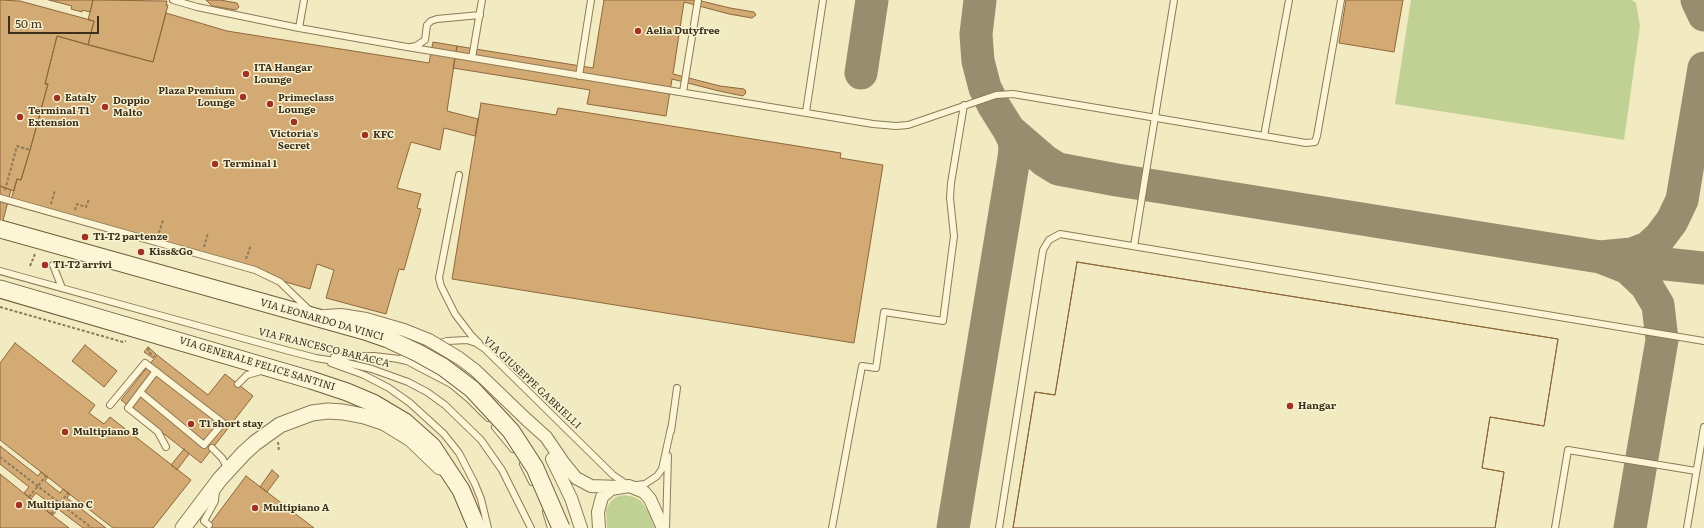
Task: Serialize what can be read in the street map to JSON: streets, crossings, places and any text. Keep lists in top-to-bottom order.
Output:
{
  "streets": {
    "main road": ["VIA LEONARDO DA VINCI", "VIA GENERALE FELICE SANTINI"],
    "lane": ["VIA FRANCESCO BARACCA", "VIA GIUSEPPE GABRIELLI"]
  },
  "crossings": [
    ["VIA FRANCESCO BARACCA", "VIA GIUSEPPE GABRIELLI"]
  ],
  "places": [
    "Aelia Dutyfree",
    "ITA Hangar Lounge",
    "Plaza Premium Lounge",
    "Eataly",
    "Primeclass Lounge",
    "Doppio Malto",
    "Terminal T1 Extension",
    "Victoria's Secret",
    "KFC",
    "Terminal 1",
    "T1-T2 partenze",
    "Kiss&Go",
    "T1-T2 arrivi",
    "Hangar",
    "T1 short stay",
    "Multipiano B",
    "Multipiano C",
    "Multipiano A"
  ],
  "scale_bar": "50 m"
}
